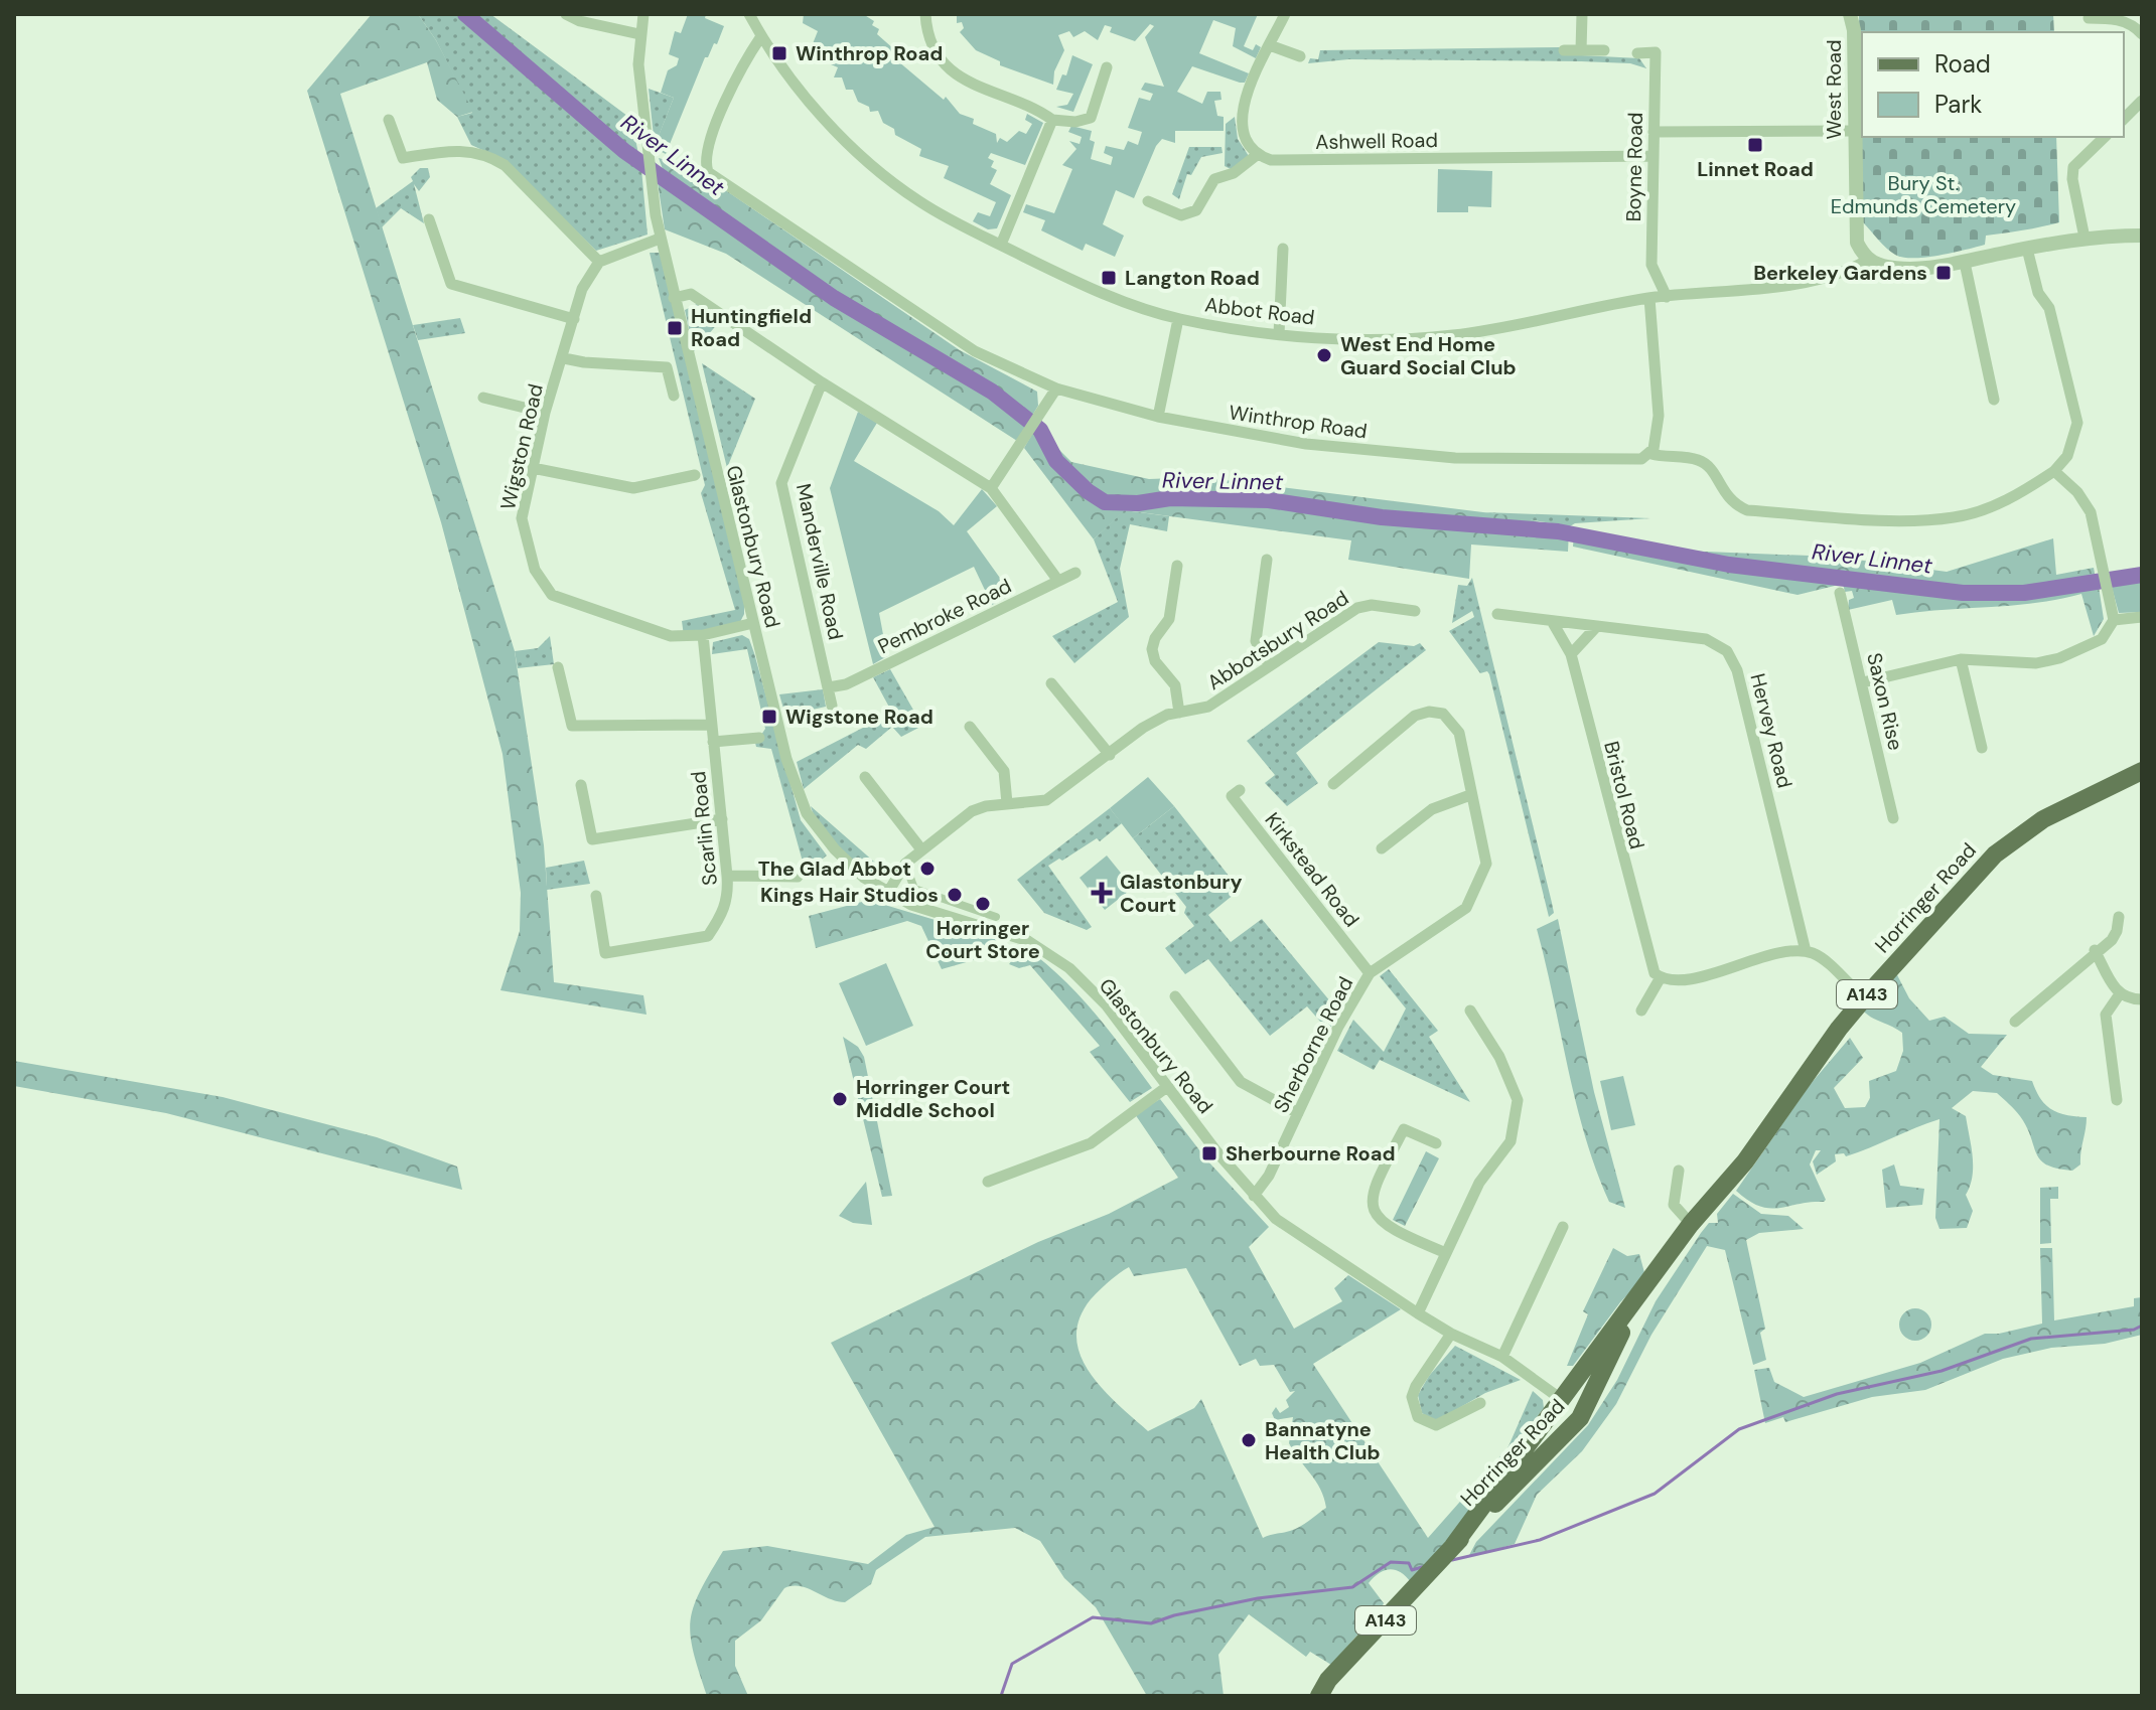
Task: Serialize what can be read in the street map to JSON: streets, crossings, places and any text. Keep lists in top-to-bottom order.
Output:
{
  "streets": {
    "main road": ["Horringer Road", "A143"],
    "street": [
      "West Road",
      "Ashwell Road",
      "Boyne Road",
      "Abbot Road",
      "Winthrop Road",
      "Wigston Road",
      "Glastonbury Road",
      "Manderville Road",
      "Pembroke Road",
      "Abbotsbury Road",
      "Saxon Rise",
      "Hervey Road",
      "Bristol Road",
      "Scarlin Road",
      "Kirkstead Road",
      "Sherborne Road"
    ]
  },
  "crossings": [
    ["West Road", "Abbot Road"],
    ["Ashwell Road", "Boyne Road"],
    ["Boyne Road", "Abbot Road"],
    ["Abbot Road", "Winthrop Road"],
    ["Wigston Road", "Glastonbury Road"],
    ["Wigston Road", "Scarlin Road"],
    ["Glastonbury Road", "Abbotsbury Road"],
    ["Glastonbury Road", "Horringer Road"],
    ["Glastonbury Road", "Sherborne Road"],
    ["Manderville Road", "Pembroke Road"],
    ["Hervey Road", "Bristol Road"],
    ["Kirkstead Road", "Sherborne Road"]
  ],
  "water": ["River Linnet"],
  "parks": ["Bury St. Edmunds Cemetery"],
  "places": {
    "transit": [
      "Winthrop Road",
      "Linnet Road",
      "Berkeley Gardens",
      "Langton Road",
      "Huntingfield Road",
      "Wigstone Road",
      "Sherbourne Road"
    ],
    "other": [
      "West End Home Guard Social Club",
      "The Glad Abbot",
      "Kings Hair Studios",
      "Horringer Court Store",
      "Horringer Court Middle School",
      "Bannatyne Health Club"
    ],
    "health": ["Glastonbury Court"]
  },
  "legend": ["Road", "Park"]
}
